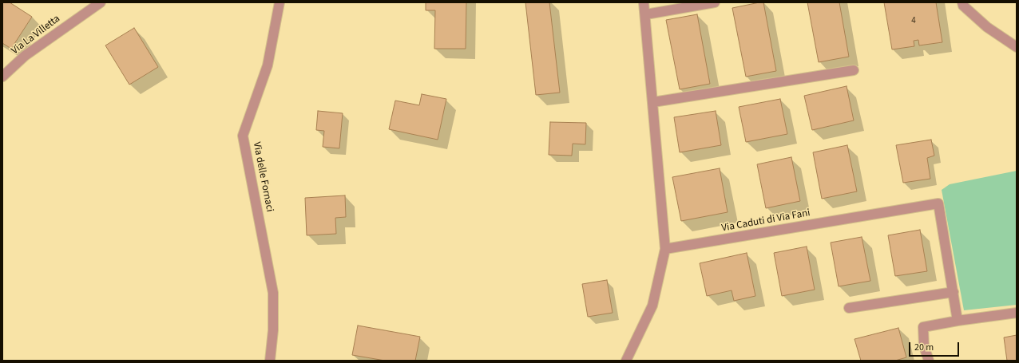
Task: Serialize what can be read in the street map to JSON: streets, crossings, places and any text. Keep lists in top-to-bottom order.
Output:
{
  "streets": {
    "street": ["Via La Villetta", "Via delle Fornaci", "Via Caduti di Via Fani"]
  },
  "house_numbers": ["4"],
  "scale_bar": "20 m"
}
